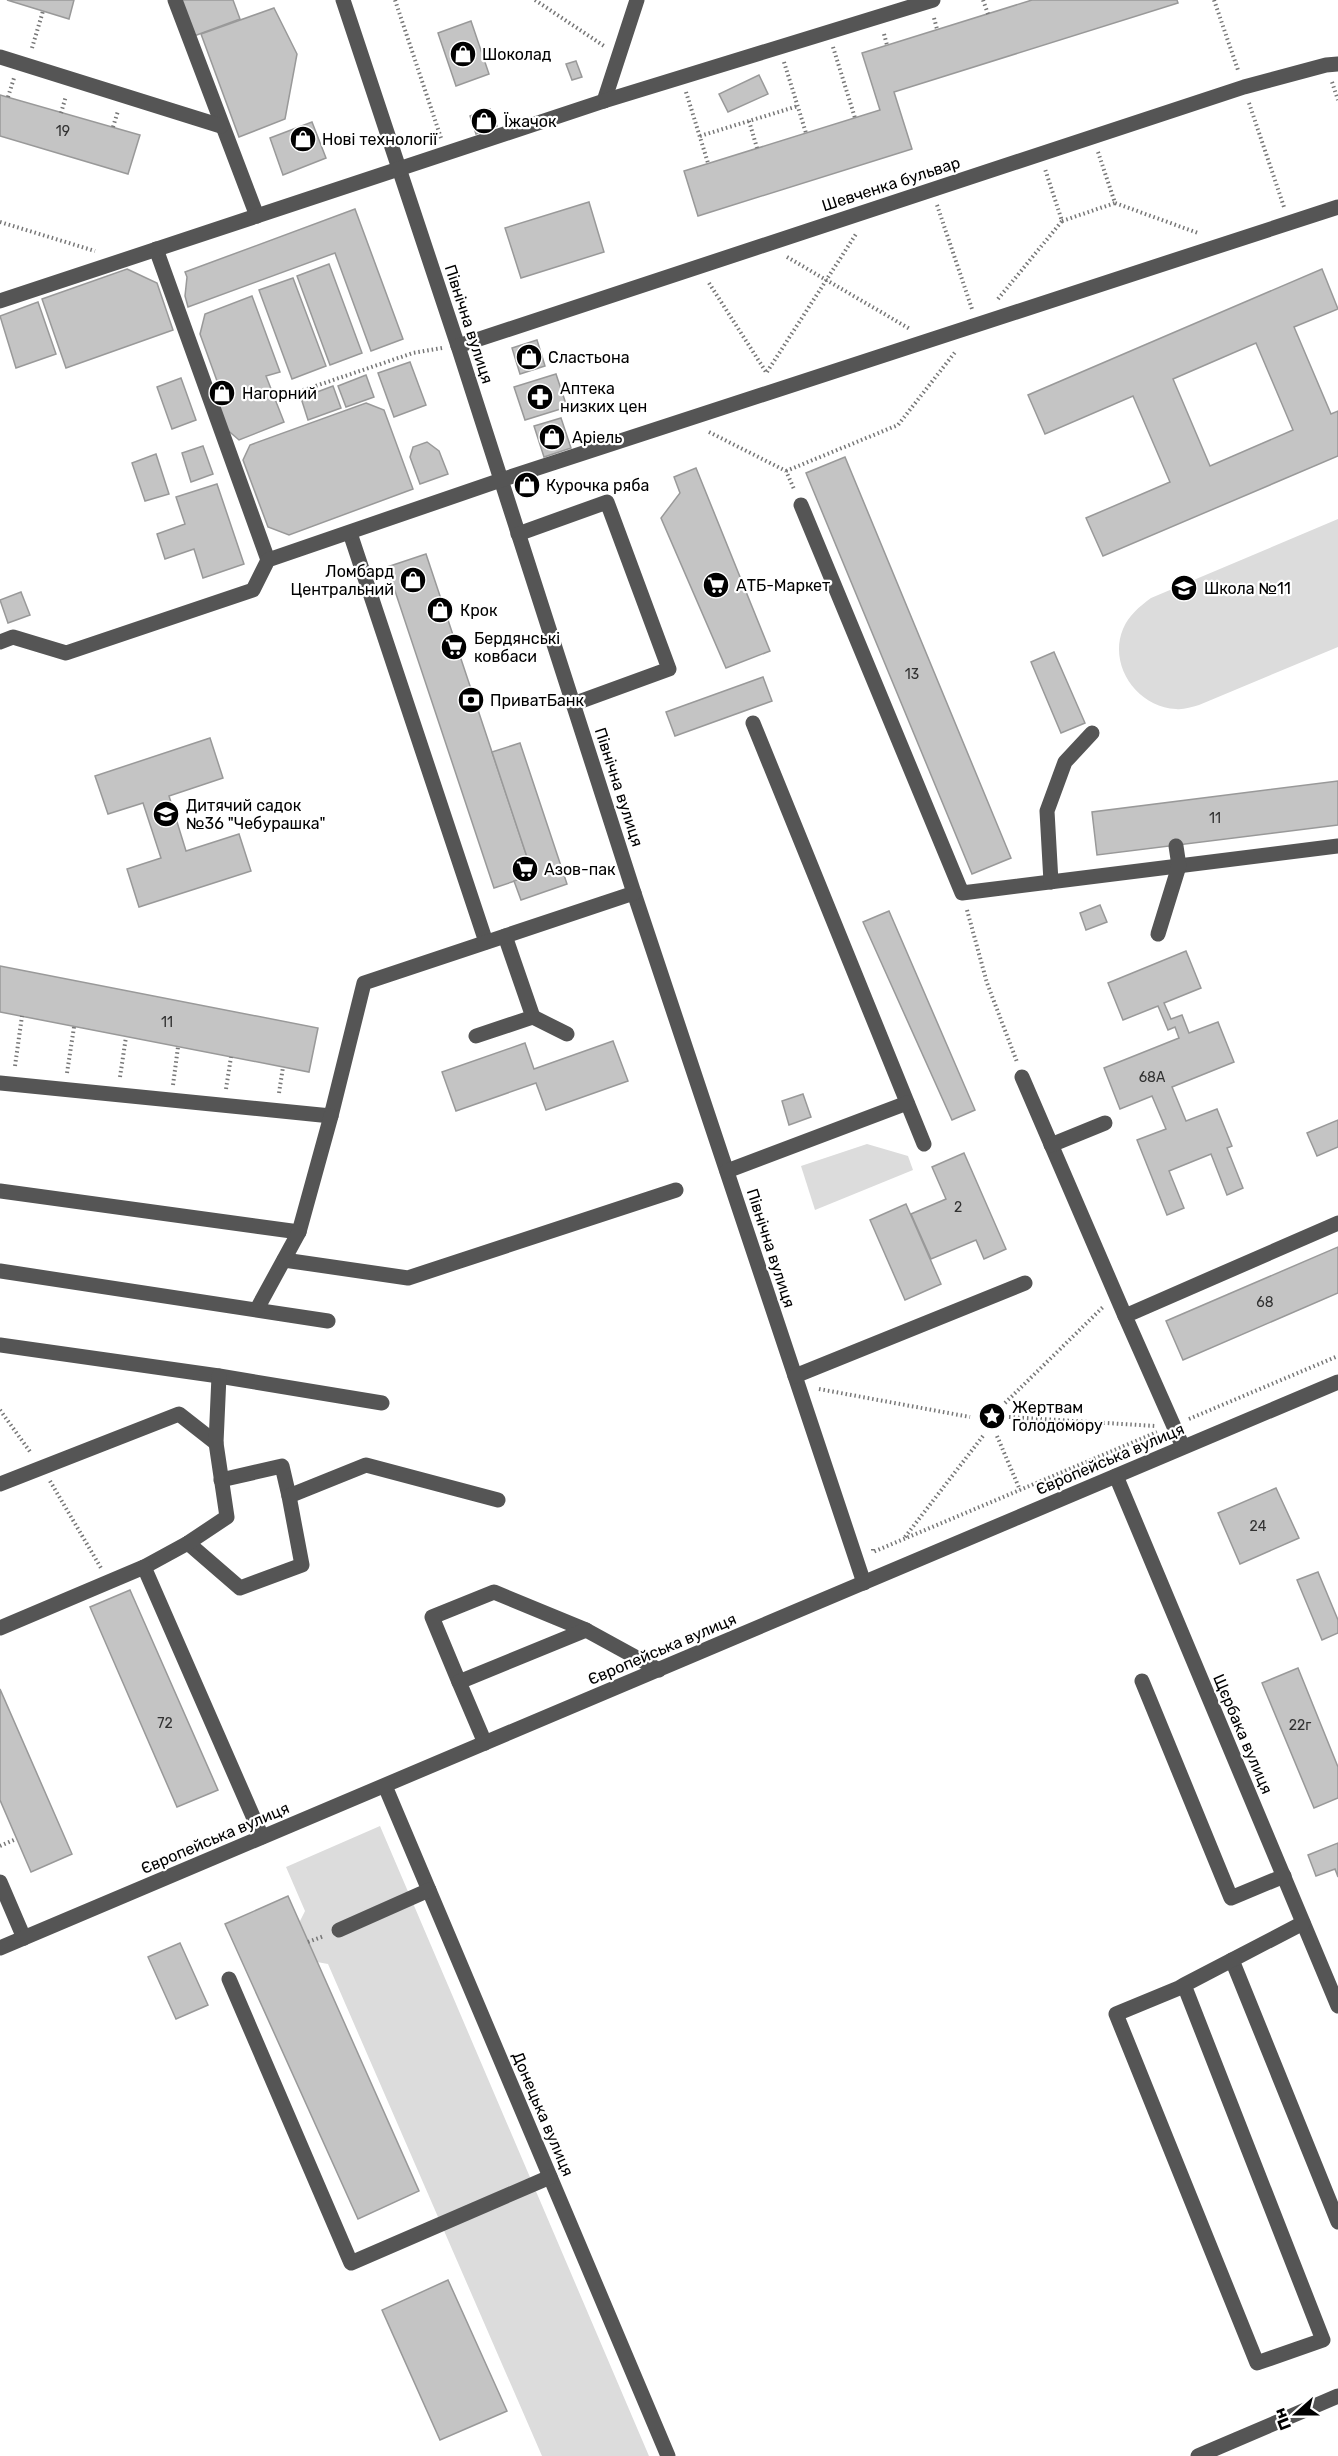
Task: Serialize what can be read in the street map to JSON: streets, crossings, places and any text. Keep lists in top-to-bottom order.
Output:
{
  "streets": {
    "street": [
      "Шевченка бульвар",
      "Північна вулиця",
      "Європейська вулиця",
      "Щєрбака вулиця",
      "Донецька вулиця"
    ]
  },
  "crossings": [
    ["Шевченка бульвар", "Північна вулиця"],
    ["Північна вулиця", "Європейська вулиця"],
    ["Європейська вулиця", "Щєрбака вулиця"],
    ["Європейська вулиця", "Донецька вулиця"]
  ],
  "places": {
    "shop": [
      "Шоколад",
      "Їжачок",
      "Нові технології",
      "Сластьона",
      "Нагорний",
      "Аріель",
      "Курочка ряба",
      "Ломбард Центральний",
      "Крок"
    ],
    "pharmacy": ["Аптека низких цен"],
    "supermarket": ["АТБ-Маркет", "Бердянські ковбаси", "Азов-пак"],
    "school or university": ["Школа №11", "Дитячий садок №36 \"Чебурашка\""],
    "bank": ["ПриватБанк"],
    "place": ["Жертвам Голодомору"]
  },
  "house_numbers": [
    "19",
    "13",
    "11",
    "11",
    "68А",
    "2",
    "68",
    "24",
    "72",
    "22г"
  ],
  "north": "left"
}
